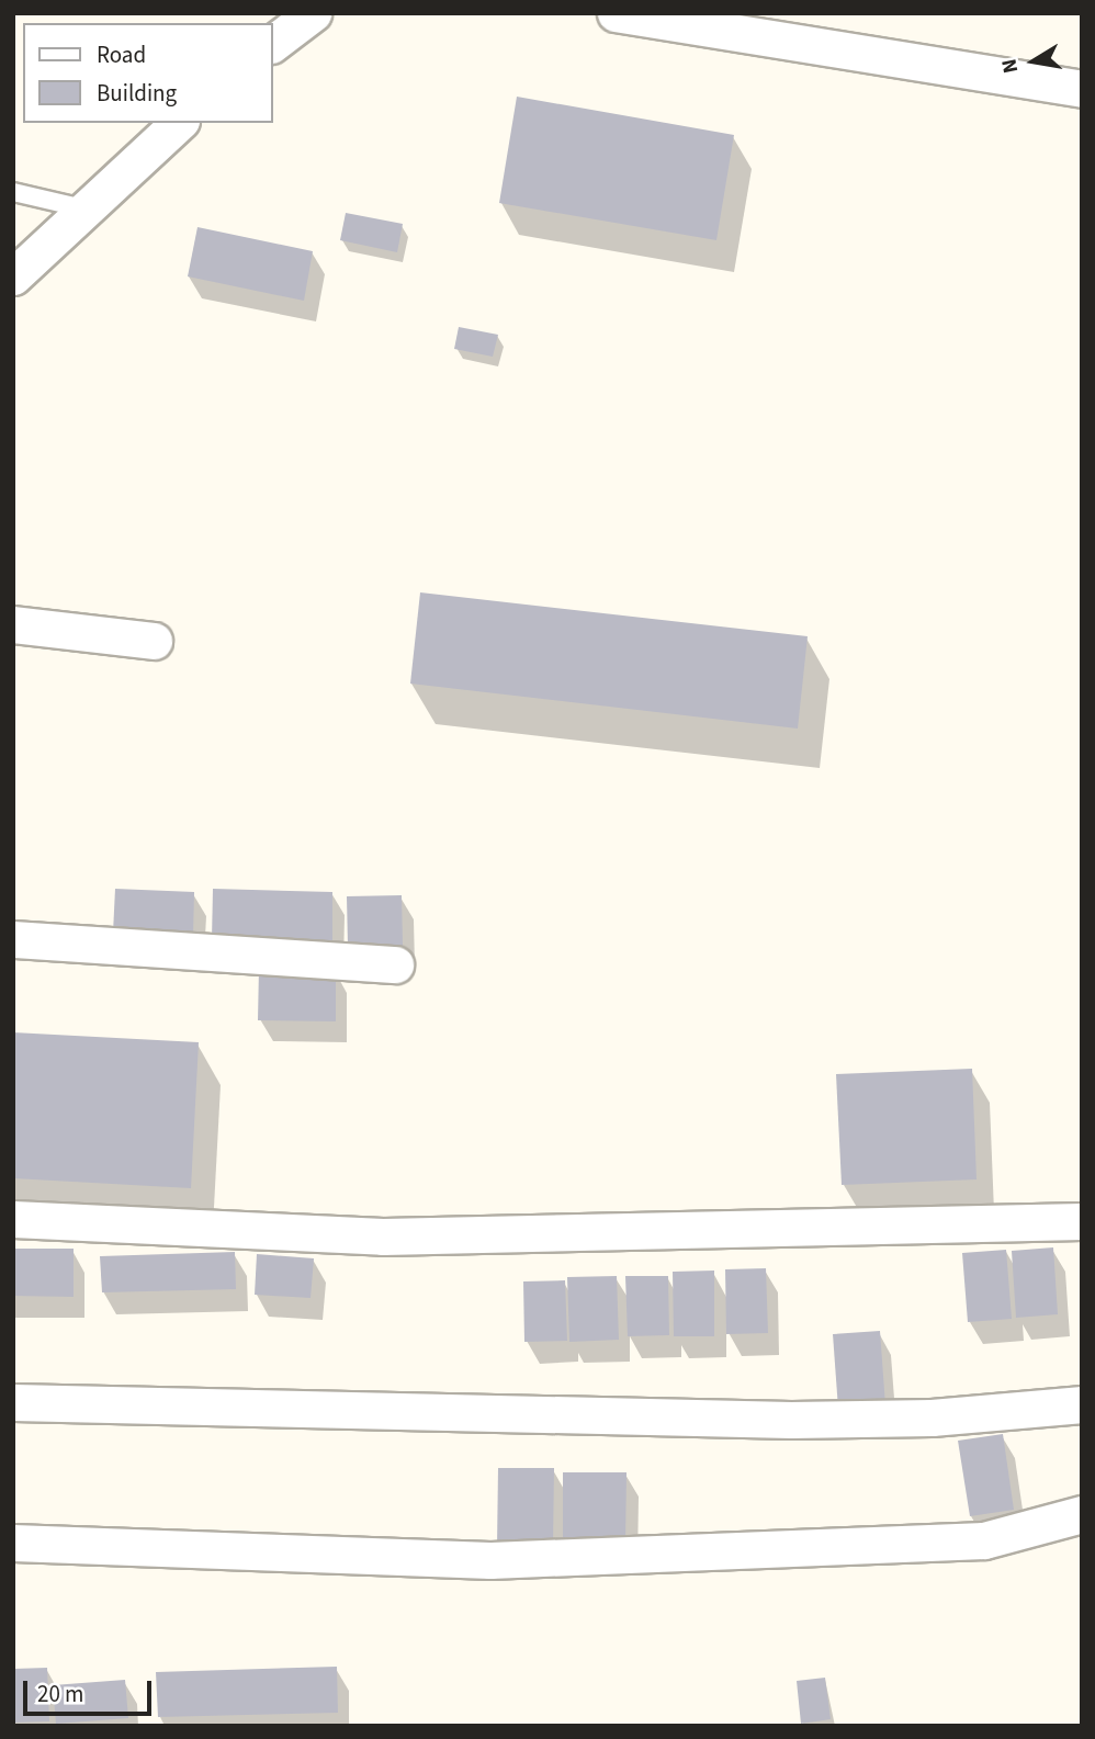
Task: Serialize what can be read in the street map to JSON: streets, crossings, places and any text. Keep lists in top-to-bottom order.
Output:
{
  "legend": ["Road", "Building"],
  "scale_bar": "20 m",
  "north": "left"
}
